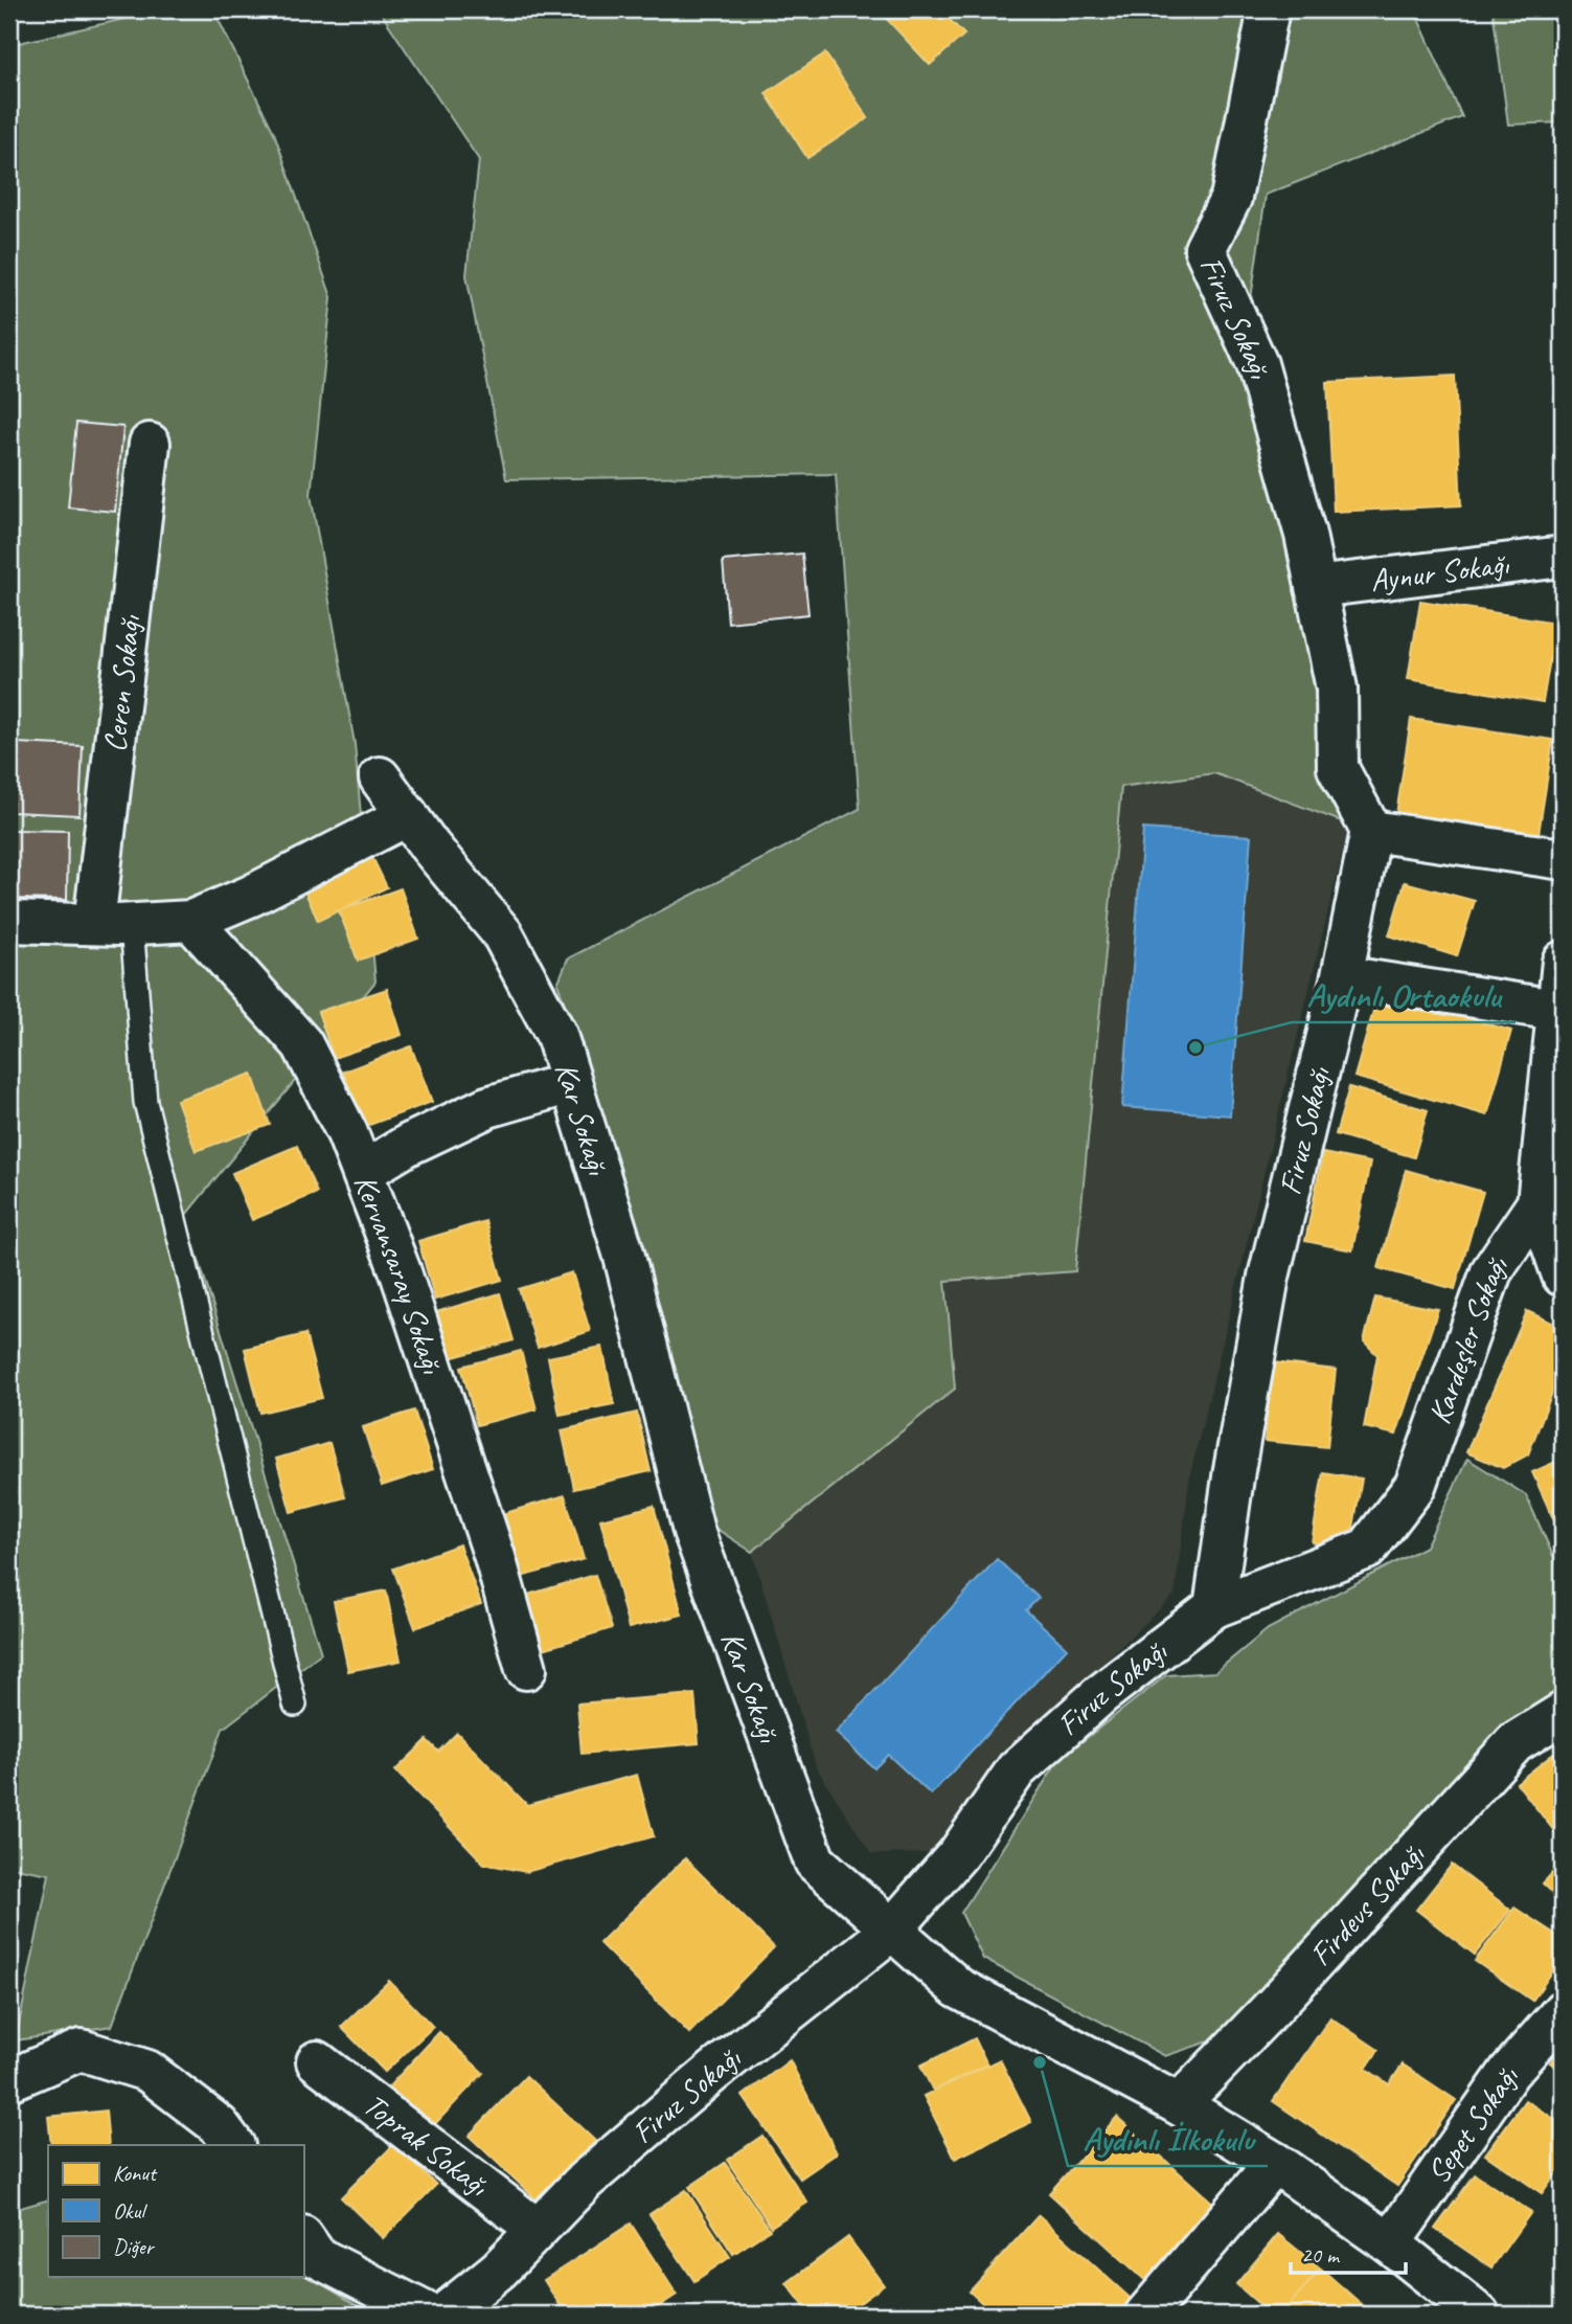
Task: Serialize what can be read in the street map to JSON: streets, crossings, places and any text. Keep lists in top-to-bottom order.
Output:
{
  "streets": {
    "street": [
      "Firuz Sokağı",
      "Aynur Sokağı",
      "Ceren Sokağı",
      "Kar Sokağı",
      "Kervansaray Sokağı",
      "Kardeşler Sokağı",
      "Firdevs Sokağı",
      "Sepet Sokağı",
      "Toprak Sokağı"
    ]
  },
  "crossings": [
    ["Firuz Sokağı", "Aynur Sokağı"],
    ["Firuz Sokağı", "Kar Sokağı"],
    ["Firuz Sokağı", "Kardeşler Sokağı"],
    ["Firuz Sokağı", "Toprak Sokağı"],
    ["Kar Sokağı", "Firdevs Sokağı"],
    ["Kar Sokağı", "Sepet Sokağı"]
  ],
  "places": ["Aydınlı Ortaokulu", "Aydınlı İlkokulu"],
  "legend": ["Konut", "Okul", "Diğer"],
  "scale_bar": "20 m"
}
